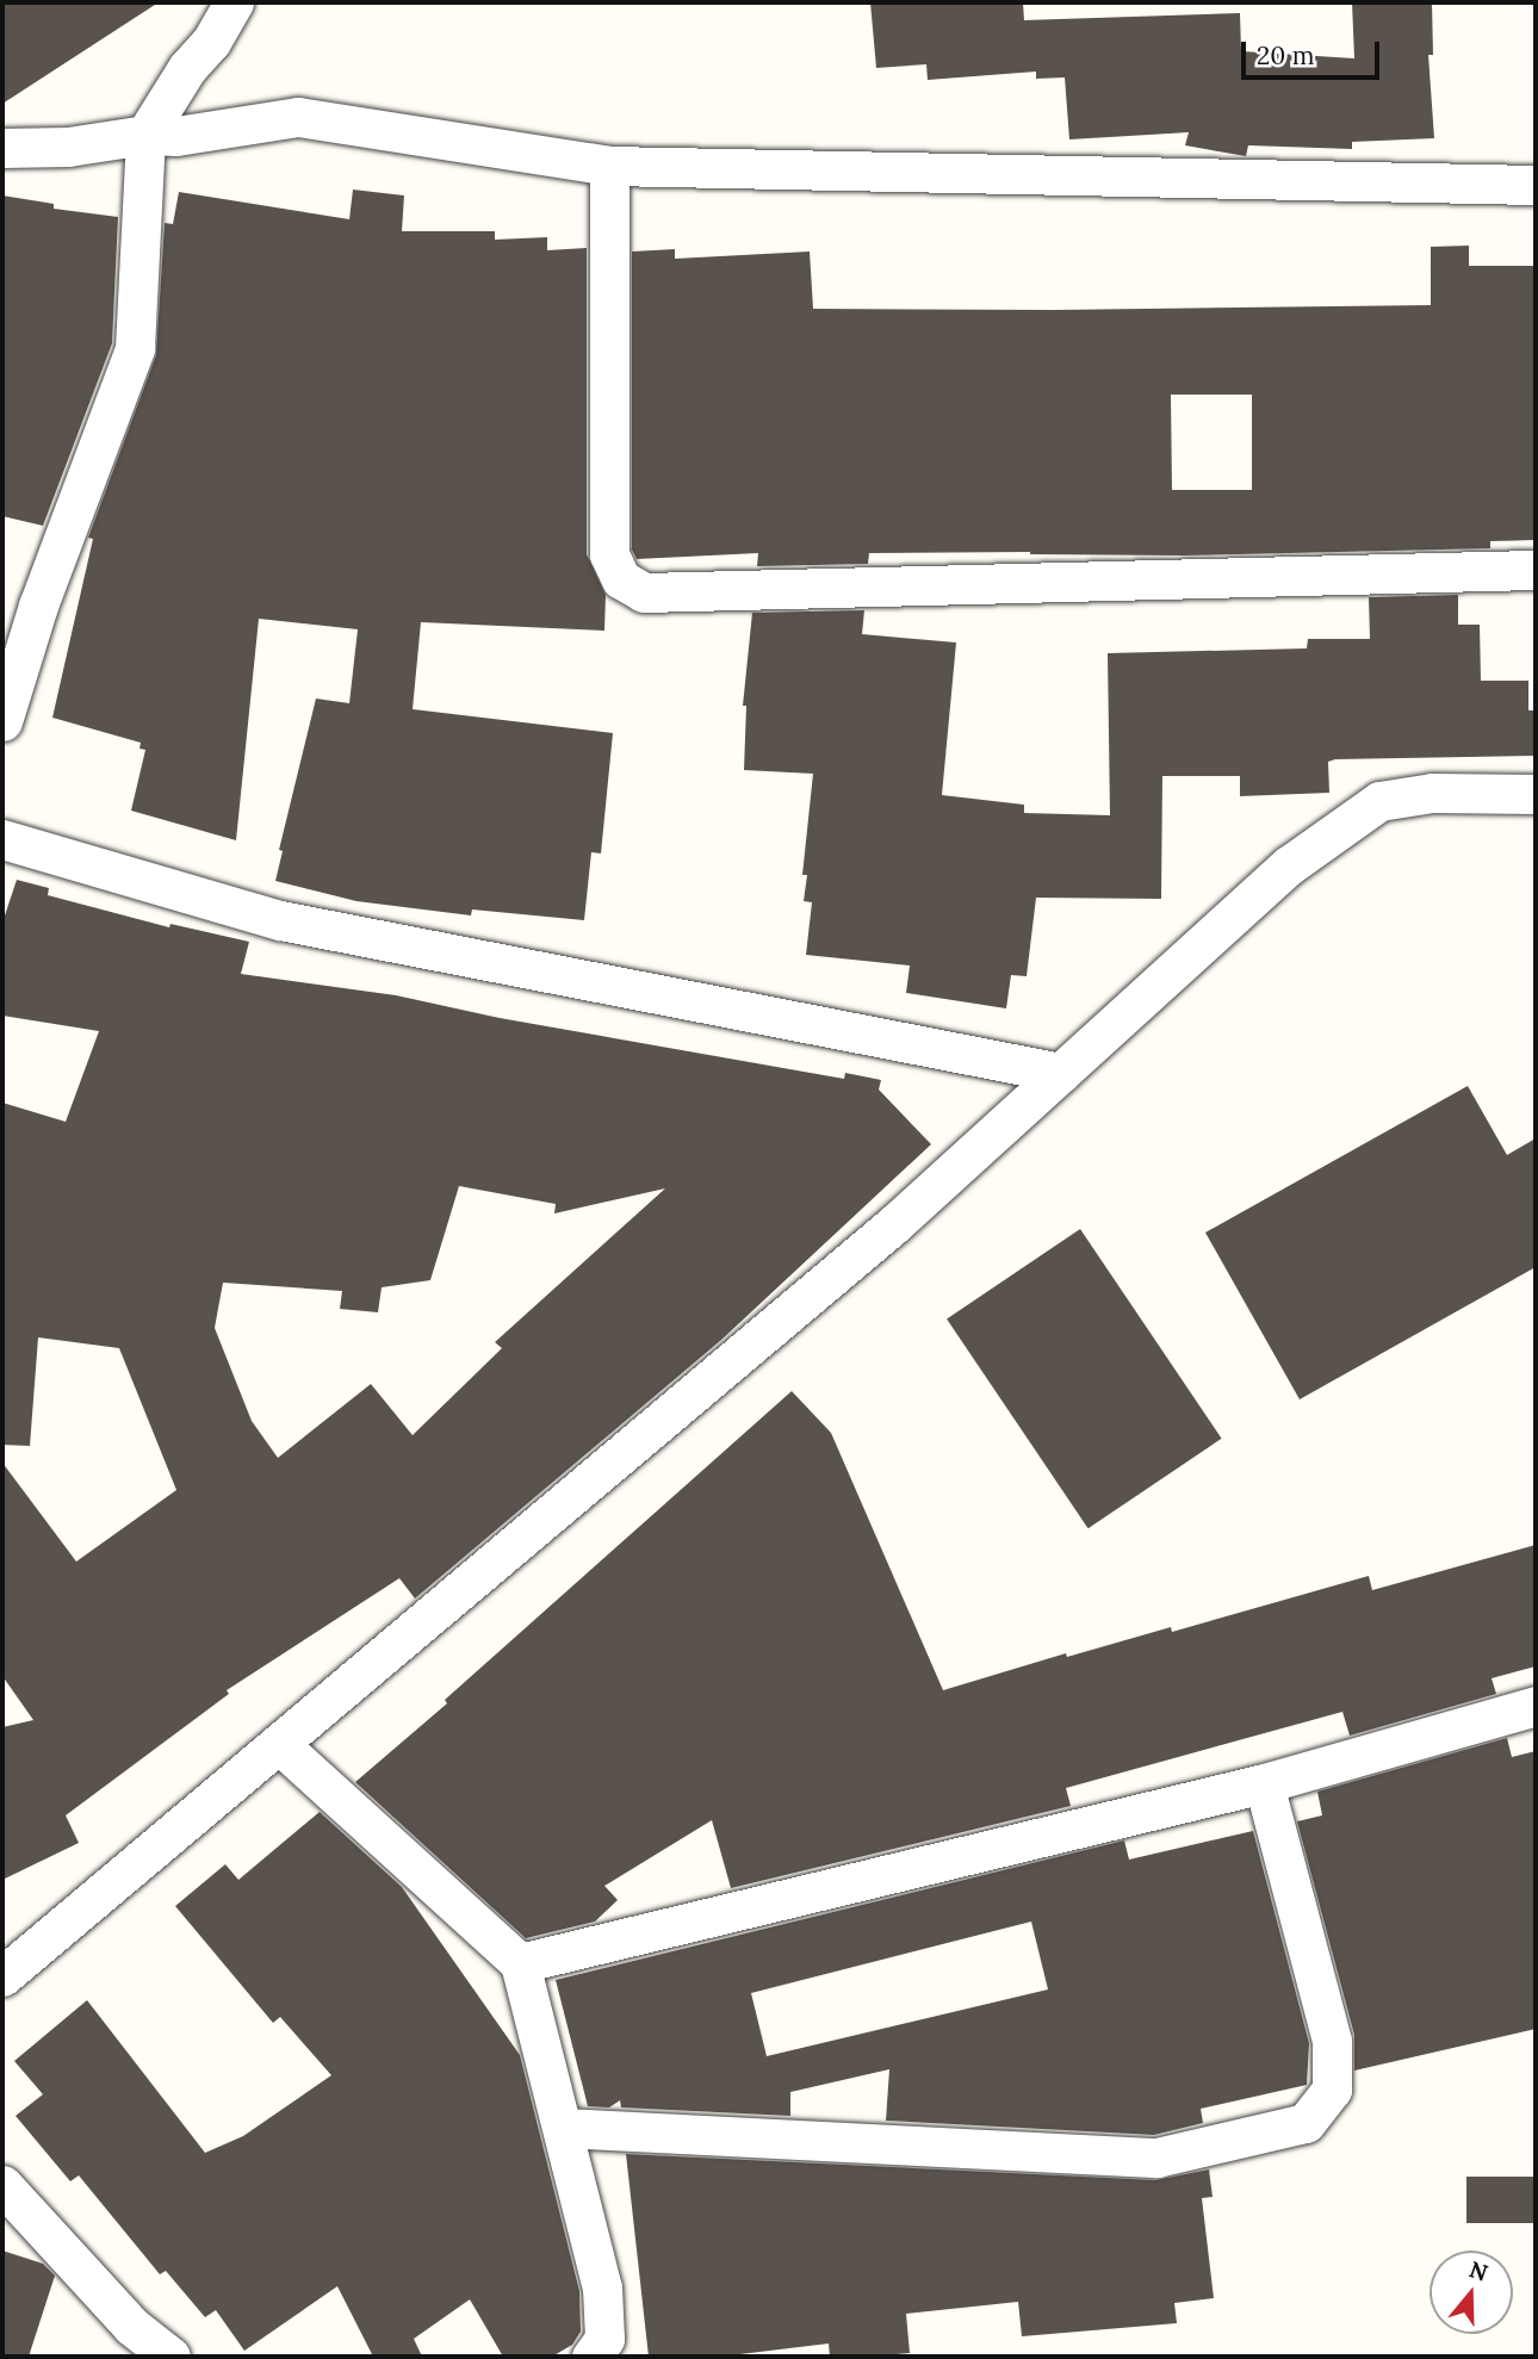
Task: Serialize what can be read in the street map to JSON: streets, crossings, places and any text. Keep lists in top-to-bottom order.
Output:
{
  "scale_bar": "20 m",
  "north": "top"
}
